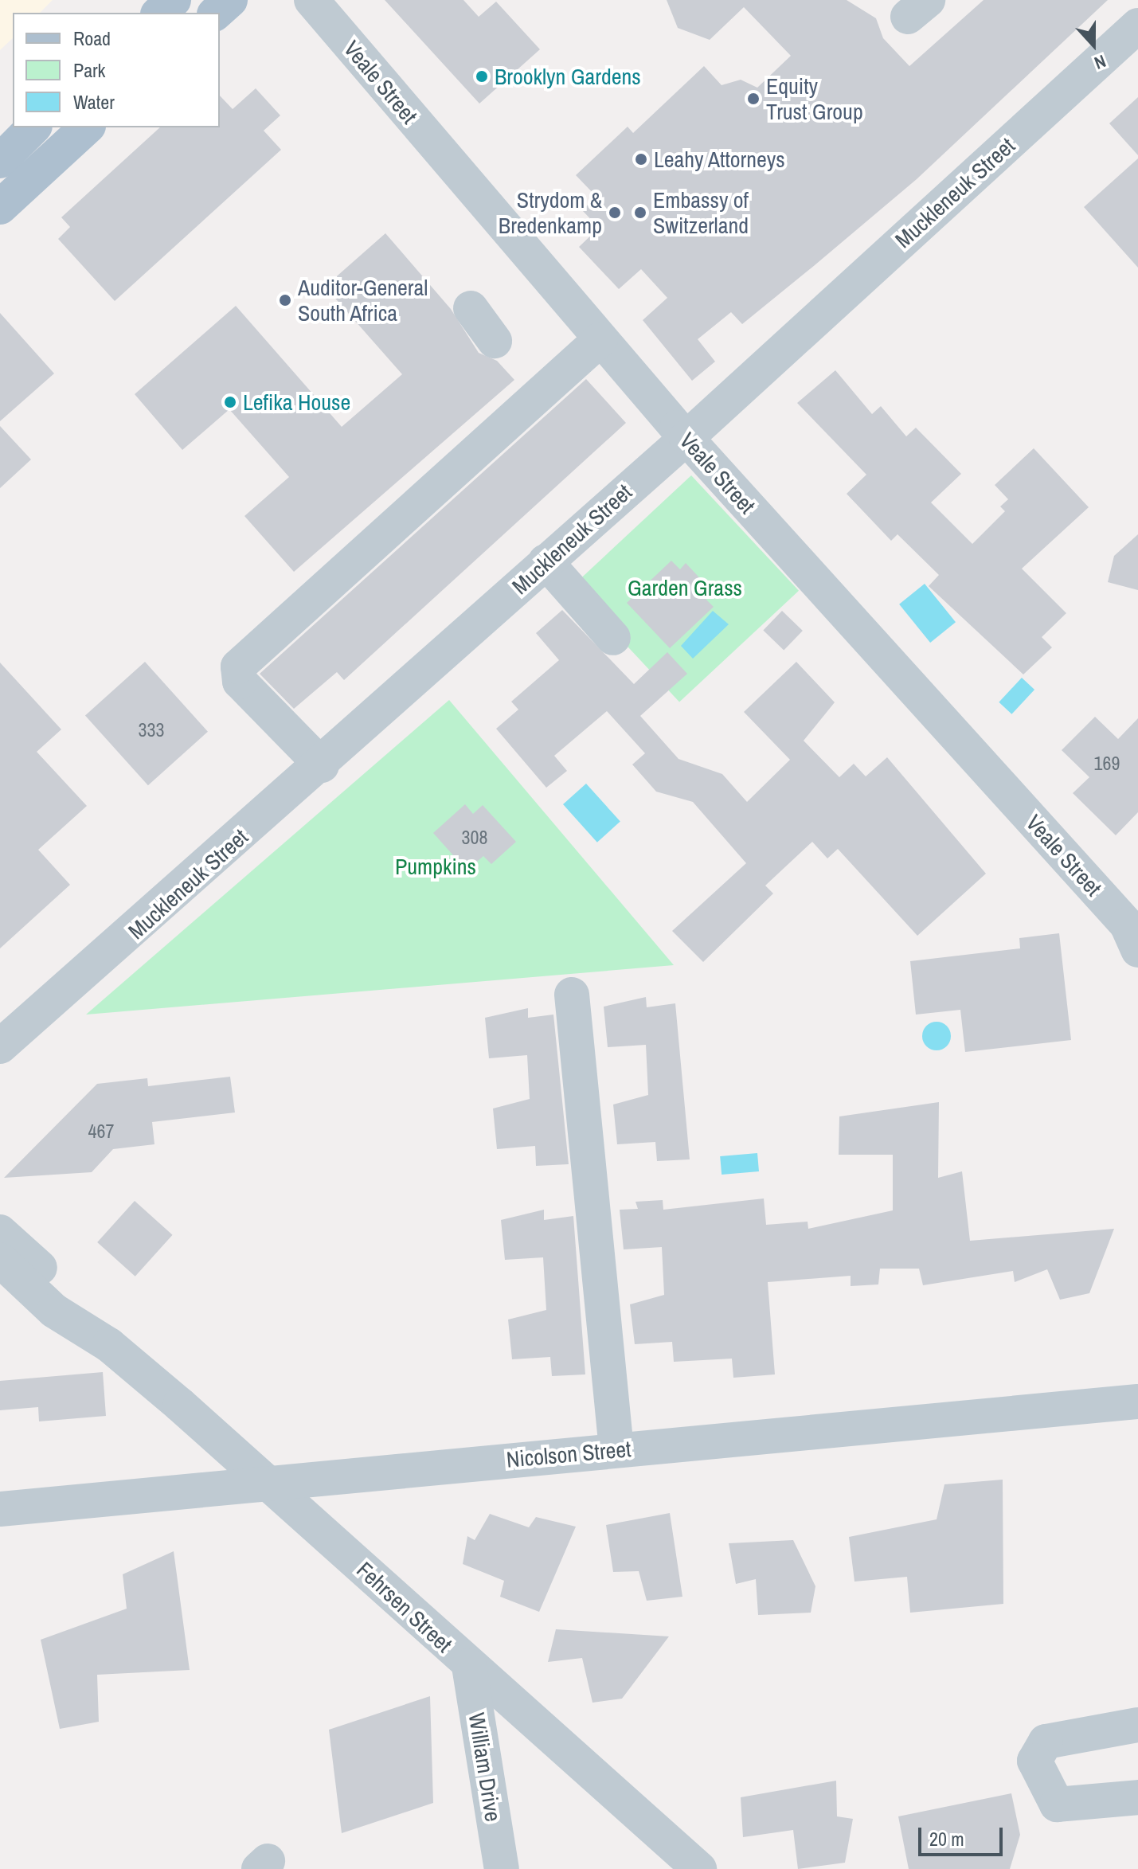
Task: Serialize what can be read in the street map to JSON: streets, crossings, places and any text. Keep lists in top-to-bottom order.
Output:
{
  "streets": {
    "street": [
      "Veale Street",
      "Muckleneuk Street",
      "Nicolson Street",
      "Fehrsen Street",
      "William Drive"
    ]
  },
  "crossings": [
    ["Veale Street", "Muckleneuk Street"],
    ["Nicolson Street", "Fehrsen Street"],
    ["Fehrsen Street", "William Drive"]
  ],
  "parks": ["Garden Grass", "Pumpkins"],
  "places": [
    "Brooklyn Gardens",
    "Equity Trust Group",
    "Leahy Attorneys",
    "Strydom & Bredenkamp",
    "Embassy of Switzerland",
    "Auditor-General South Africa",
    "Lefika House"
  ],
  "house_numbers": [
    "333",
    "169",
    "308",
    "467"
  ],
  "legend": ["Road", "Park", "Water"],
  "scale_bar": "20 m",
  "north": "bottom"
}
